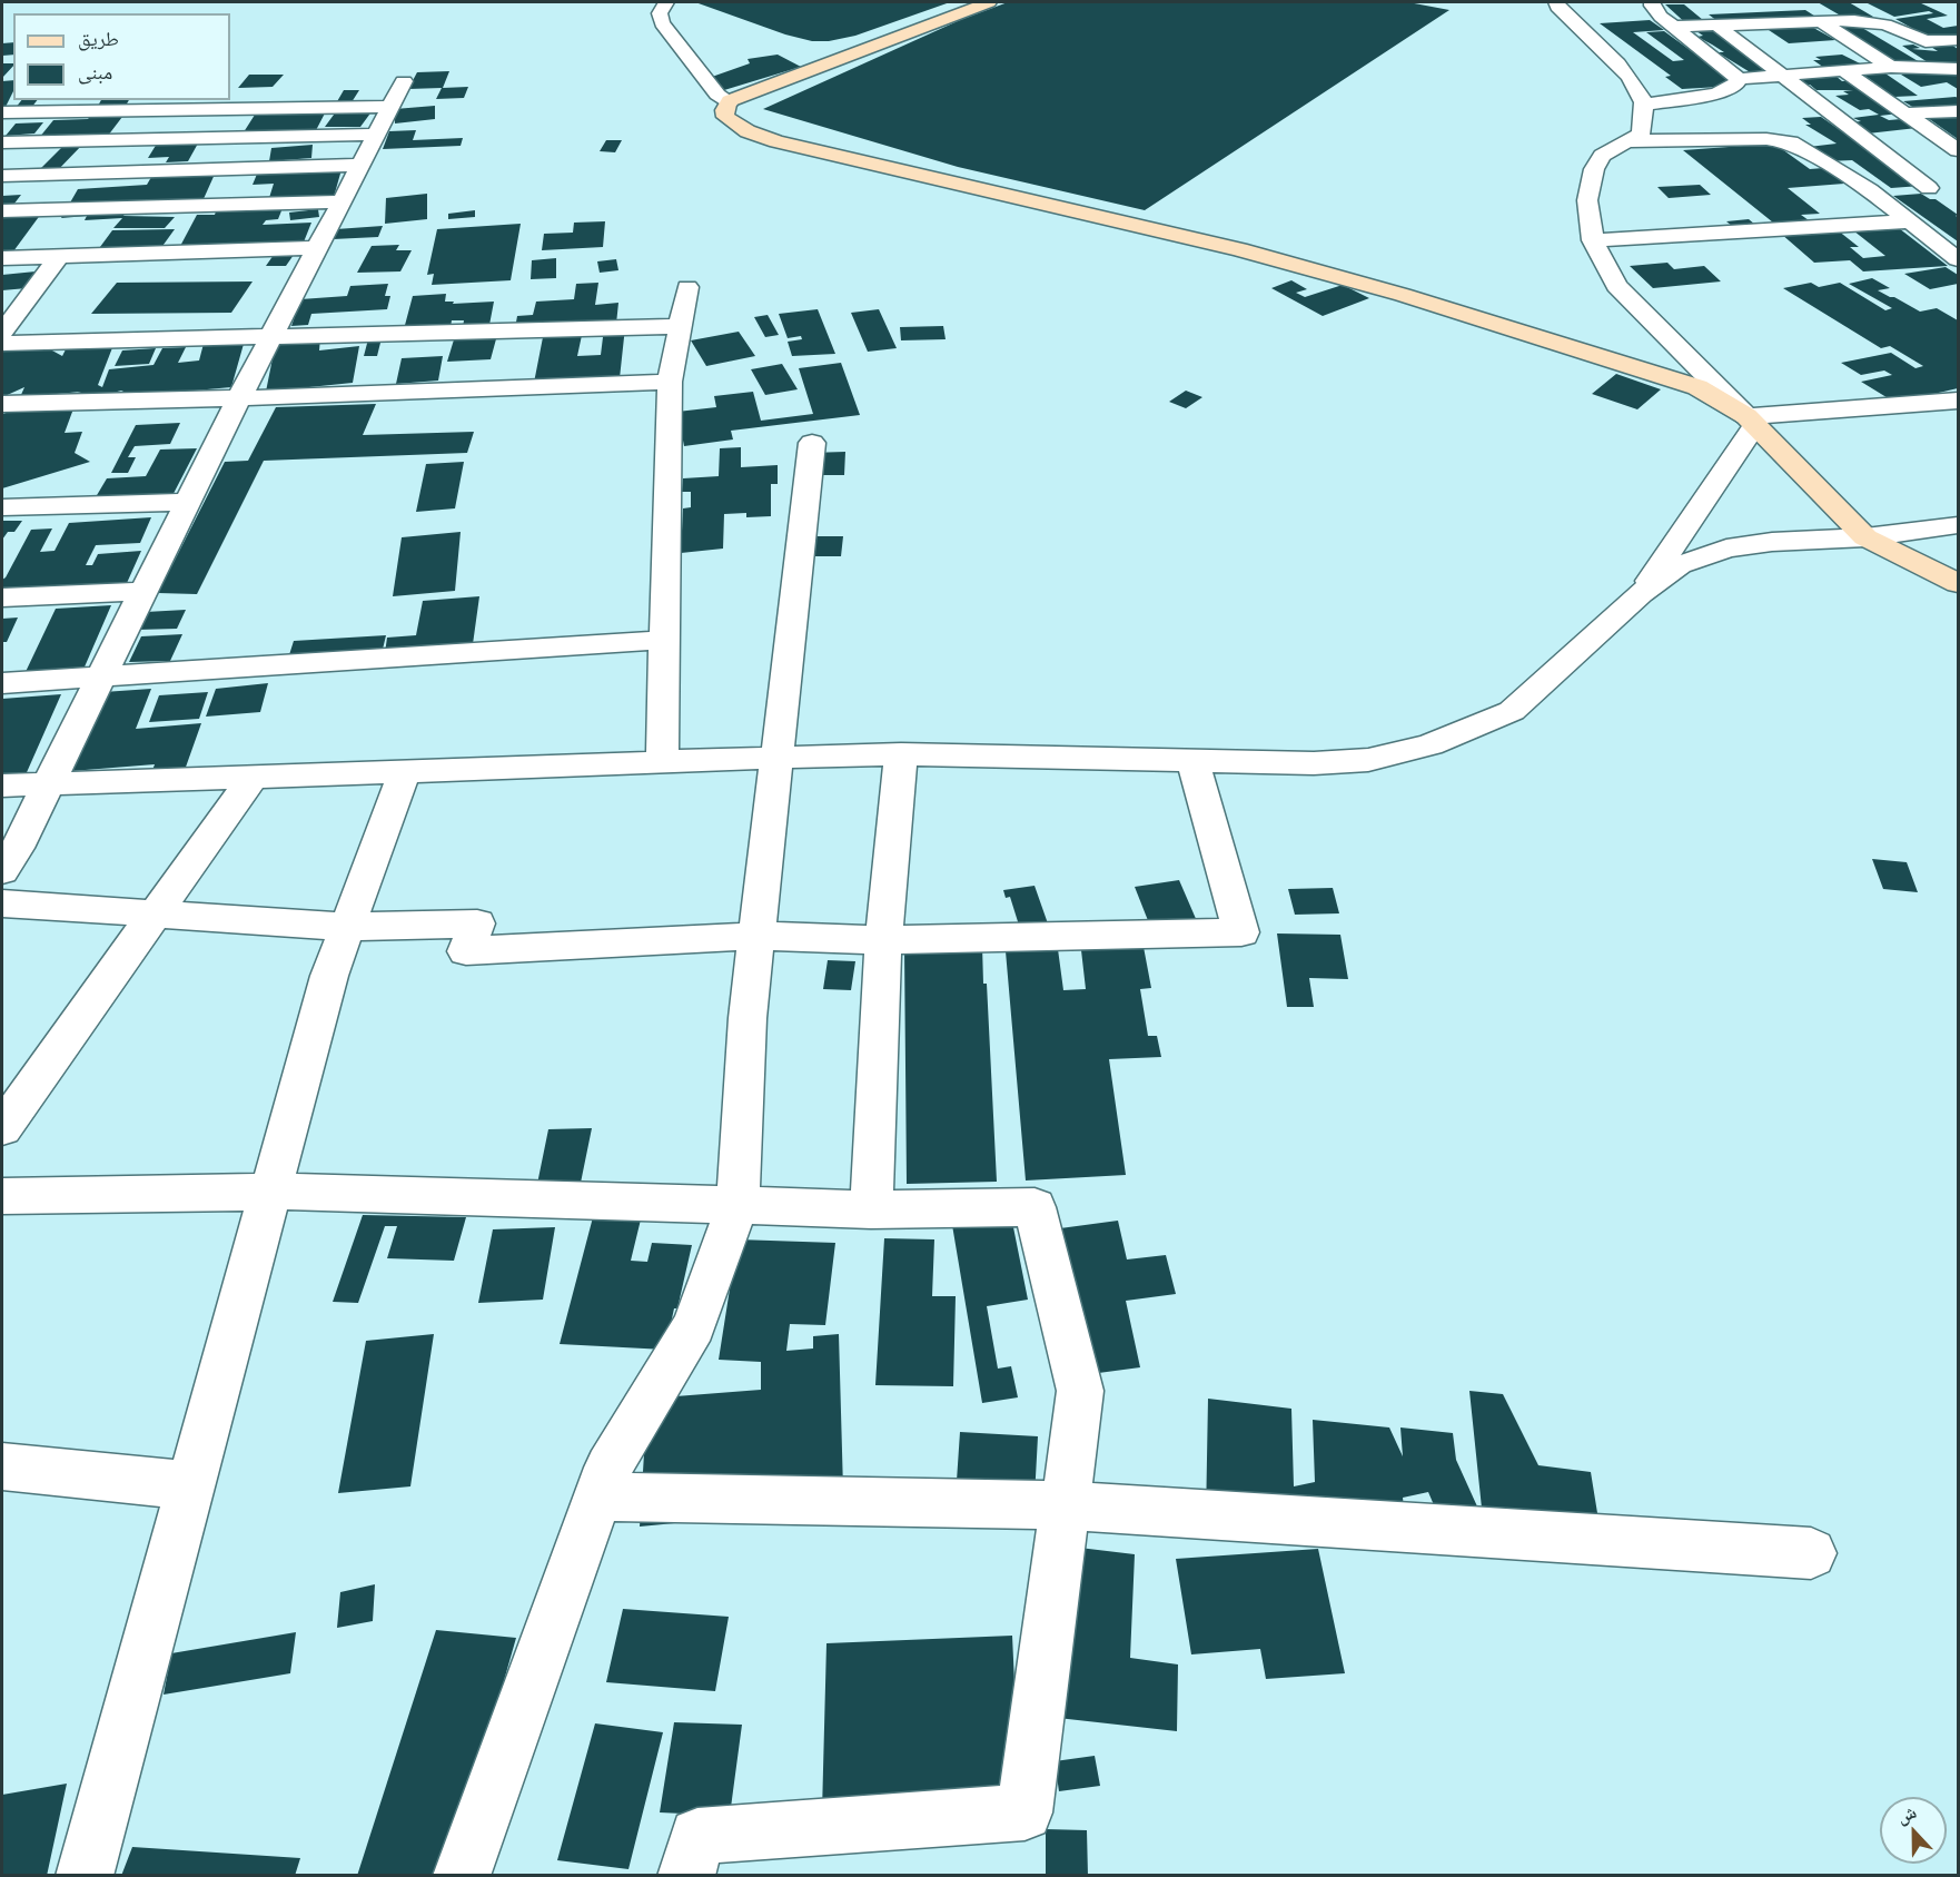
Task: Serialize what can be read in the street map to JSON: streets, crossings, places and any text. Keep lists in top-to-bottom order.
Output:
{
  "legend": ["طريق", "مبنى"],
  "north": "top"
}
